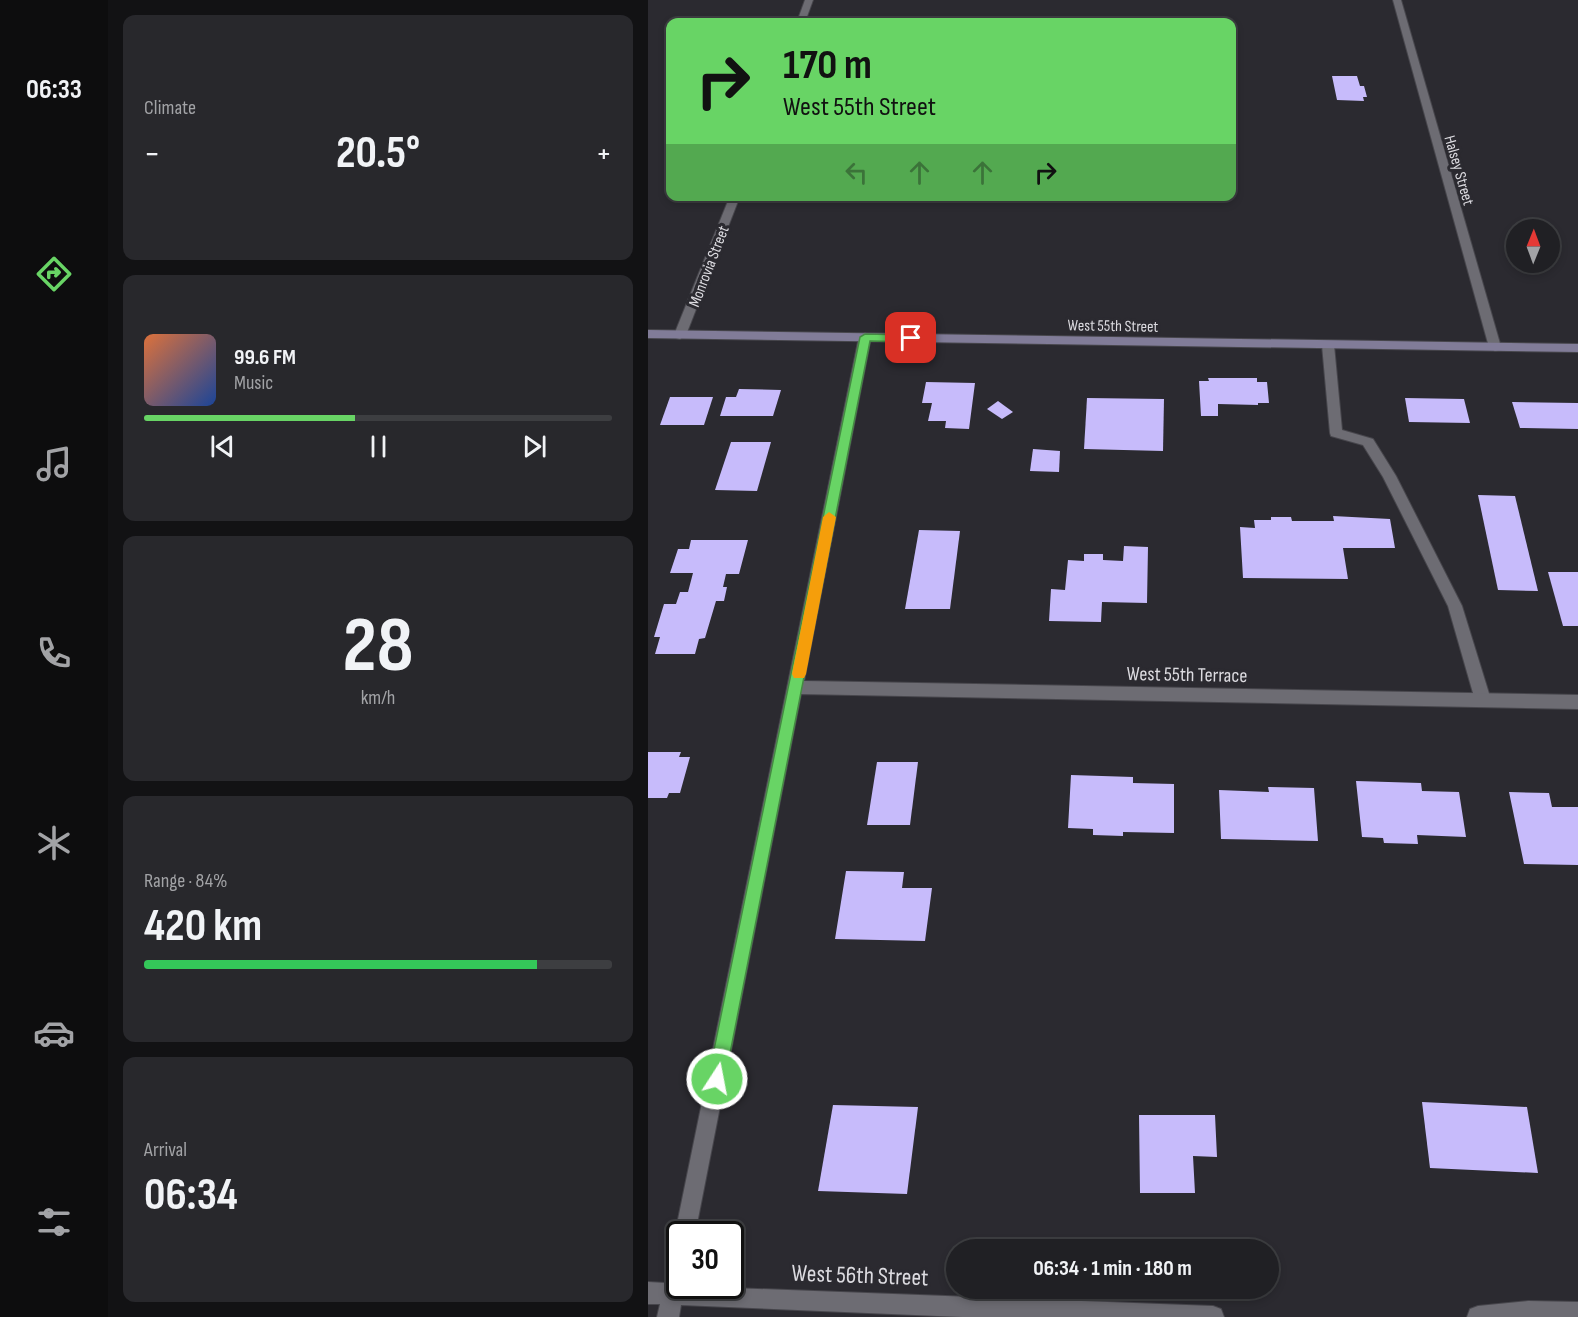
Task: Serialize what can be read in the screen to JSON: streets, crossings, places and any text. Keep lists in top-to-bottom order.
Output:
{
  "streets": {
    "street": [
      "Halsey Street",
      "Monrovia Street",
      "West 55th Street",
      "West 55th Terrace",
      "West 56th Street"
    ]
  },
  "crossings": [
    ["Halsey Street", "West 55th Street"],
    ["Monrovia Street", "West 55th Street"]
  ],
  "north": "top",
  "page": {
    "tabs": "06:33",
    "tile": [
      "Climate",
      ["28", "km/h"],
      ["Range · 84%", "420 km"],
      ["Arrival", "06:34"]
    ],
    "turn": ["170 m", "West 55th Street"],
    "heat": ["−", "20.5°", "+"],
    "song": ["99.6 FM", "Music"],
    "limit": "30",
    "trip": "06:34 · 1 min · 180 m"
  }
}
